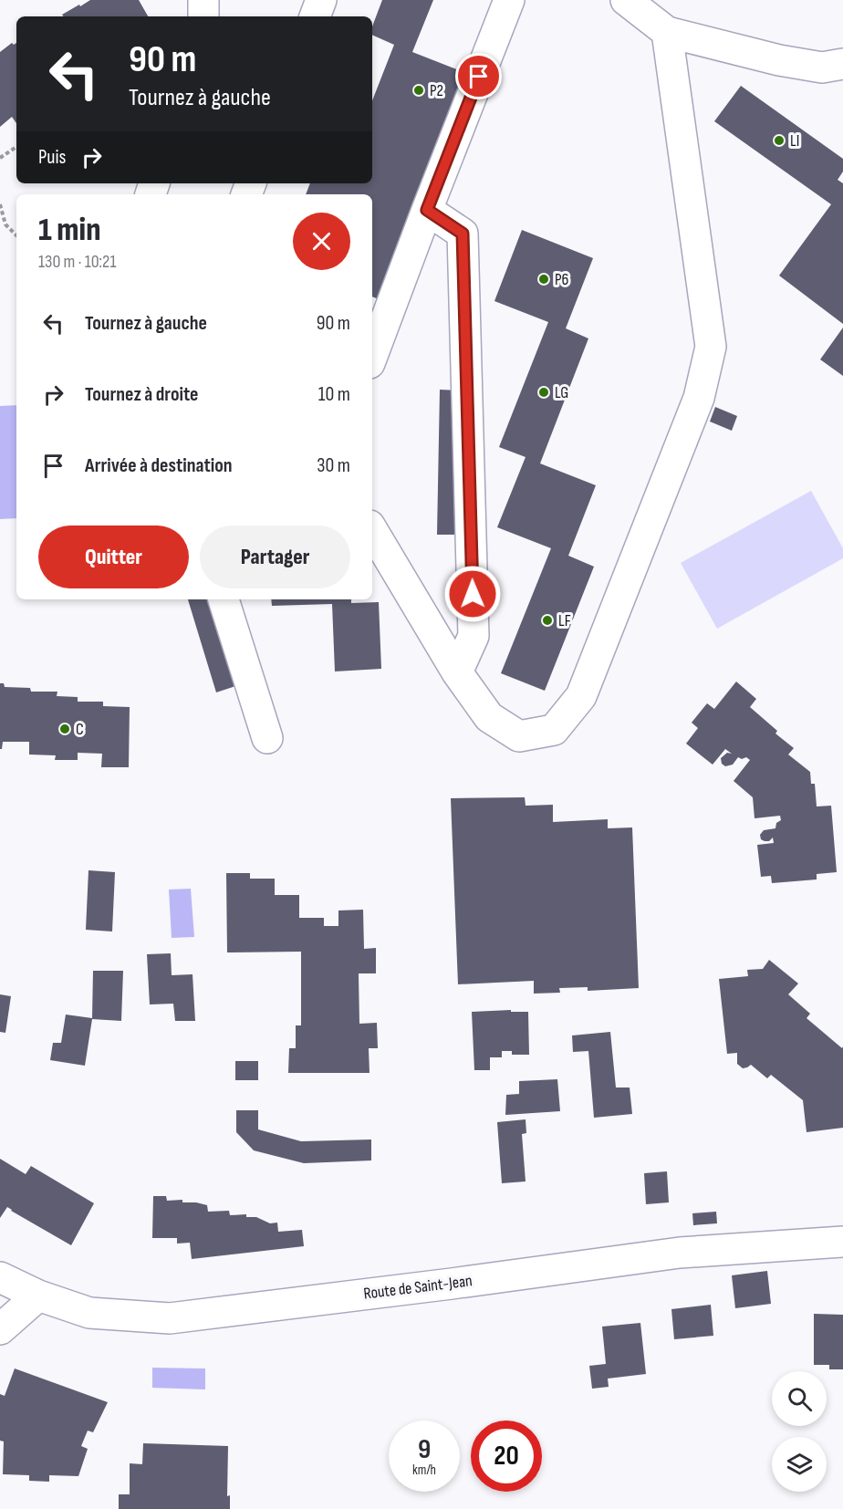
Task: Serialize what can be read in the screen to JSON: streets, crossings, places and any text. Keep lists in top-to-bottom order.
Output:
{
  "streets": {
    "street": ["Route de Saint-Jean"]
  },
  "places": [
    "P2",
    "LI",
    "P6",
    "LG",
    "LF",
    "C"
  ],
  "page": {
    "turn": ["90 m", "Tournez à gauche"],
    "then": "Puis",
    "heading": ["1 min", "130 m · 10:21"],
    "list": [
      {
        "name": "Tournez à gauche",
        "value": "90 m"
      },
      {
        "name": "Tournez à droite",
        "value": "10 m"
      },
      {
        "name": "Arrivée à destination",
        "value": "30 m"
      }
    ],
    "buttons": ["Quitter", "Partager"],
    "speed": "9 km/h",
    "limit": "20"
  }
}
